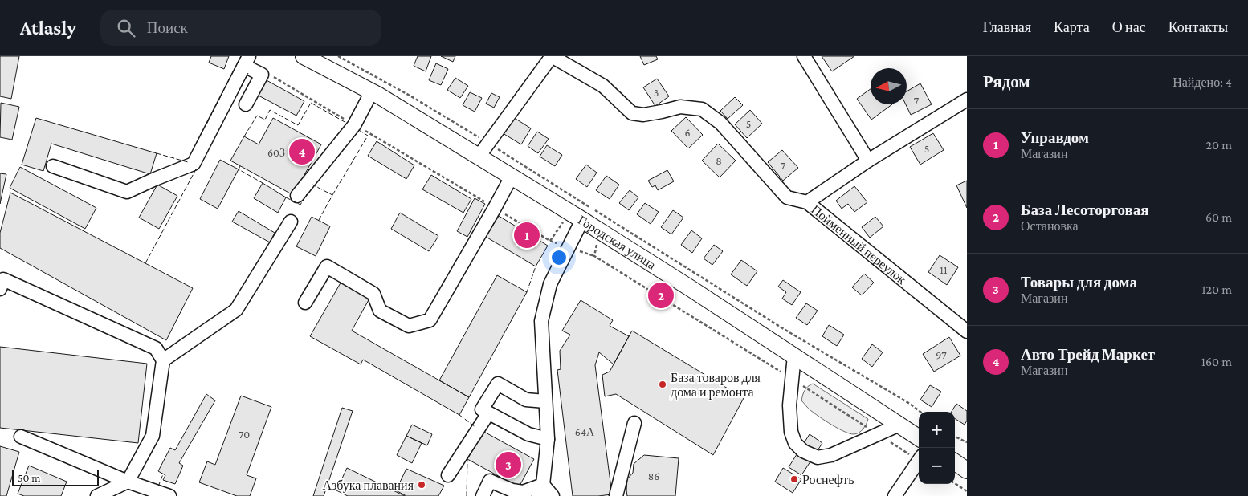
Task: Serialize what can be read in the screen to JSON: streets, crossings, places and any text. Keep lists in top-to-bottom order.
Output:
{
  "streets": {
    "main road": ["Городская улица"],
    "street": ["Пойменный переулок"]
  },
  "places": ["База товаров для дома и ремонта", "Роснефть", "Азбука плавания"],
  "house_numbers": [
    "3",
    "7",
    "5",
    "6",
    "5",
    "60З",
    "8",
    "7",
    "11",
    "97",
    "64А",
    "70",
    "86"
  ],
  "scale_bar": "50 m",
  "north": "left",
  "page": {
    "header": "Atlasly",
    "search": "Поиск",
    "nav": [
      "Главная",
      "Карта",
      "О нас",
      "Контакты"
    ],
    "heading": ["Рядом", "Найдено: 4"],
    "list": [
      {
        "mark": "1",
        "name": "Управдом",
        "note": "Магазин",
        "value": "20 m"
      },
      {
        "mark": "2",
        "name": "База Лесоторговая",
        "note": "Остановка",
        "value": "60 m"
      },
      {
        "mark": "3",
        "name": "Товары для дома",
        "note": "Магазин",
        "value": "120 m"
      },
      {
        "mark": "4",
        "name": "Авто Трейд Маркет",
        "note": "Магазин",
        "value": "160 m"
      }
    ],
    "pins": [
      "4",
      "1",
      "2",
      "3"
    ],
    "map_buttons": ["+", "−"],
    "scale": "50 m"
  }
}
